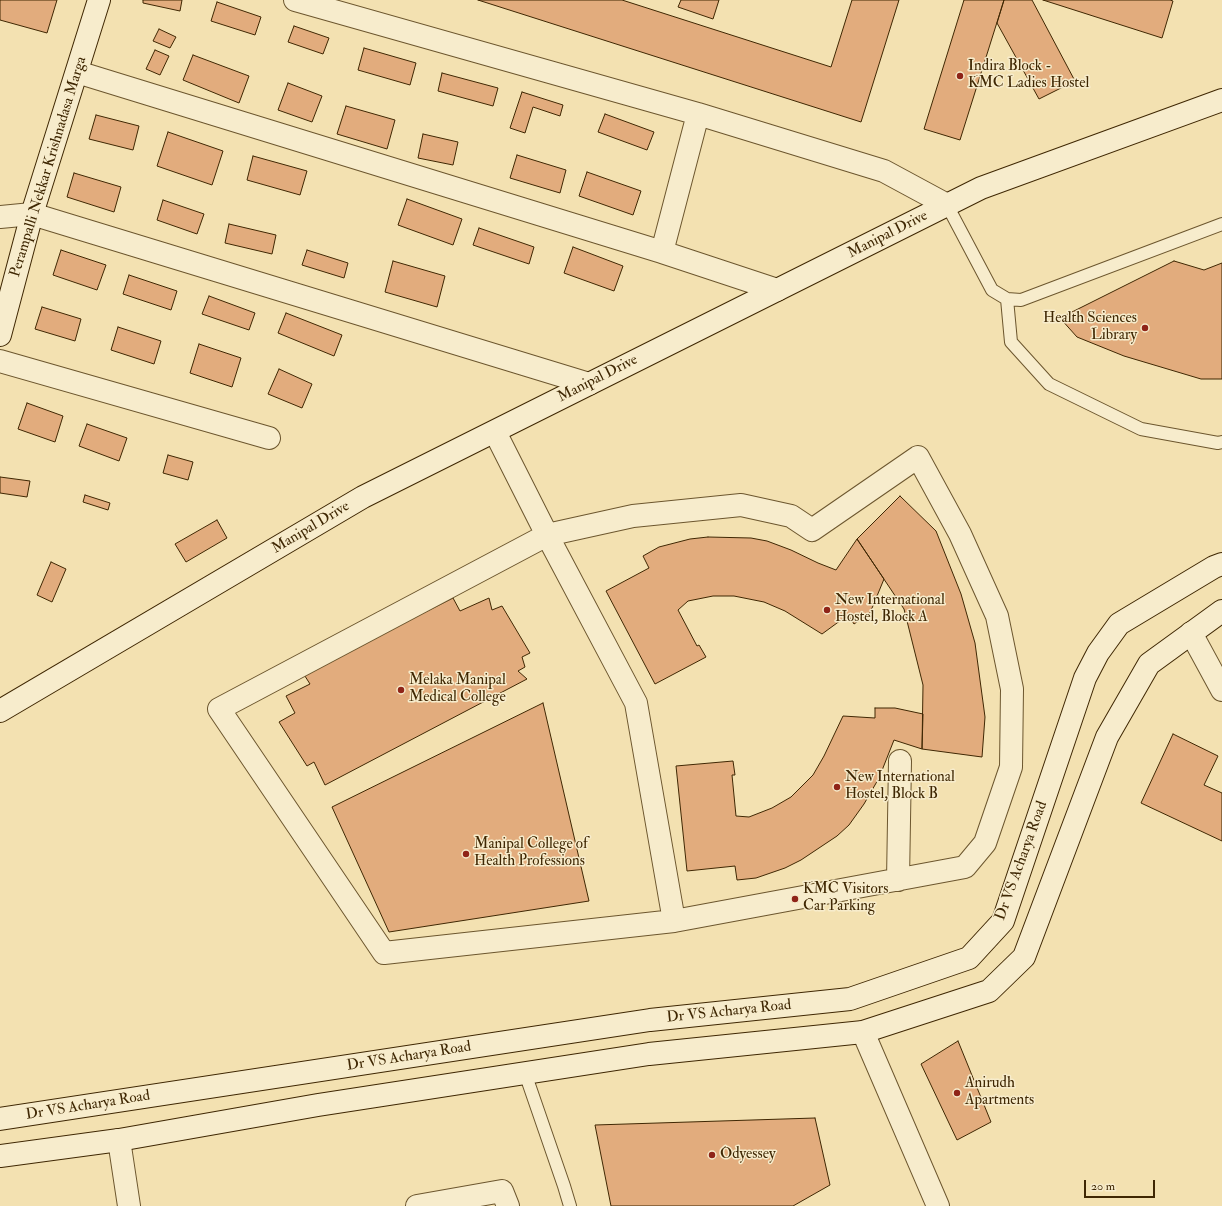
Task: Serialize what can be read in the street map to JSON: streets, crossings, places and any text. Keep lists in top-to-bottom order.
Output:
{
  "streets": {
    "street": ["Perampalli Nekkar Krishnadasa Marga", "Manipal Drive", "Dr VS Acharya Road"]
  },
  "places": [
    "Indira Block - KMC Ladies Hostel",
    "Health Sciences Library",
    "New International Hostel, Block A",
    "Melaka Manipal Medical College",
    "New International Hostel, Block B",
    "Manipal College of Health Professions",
    "KMC Visitors Car Parking",
    "Anirudh Apartments",
    "Odyessey"
  ],
  "scale_bar": "20 m"
}
